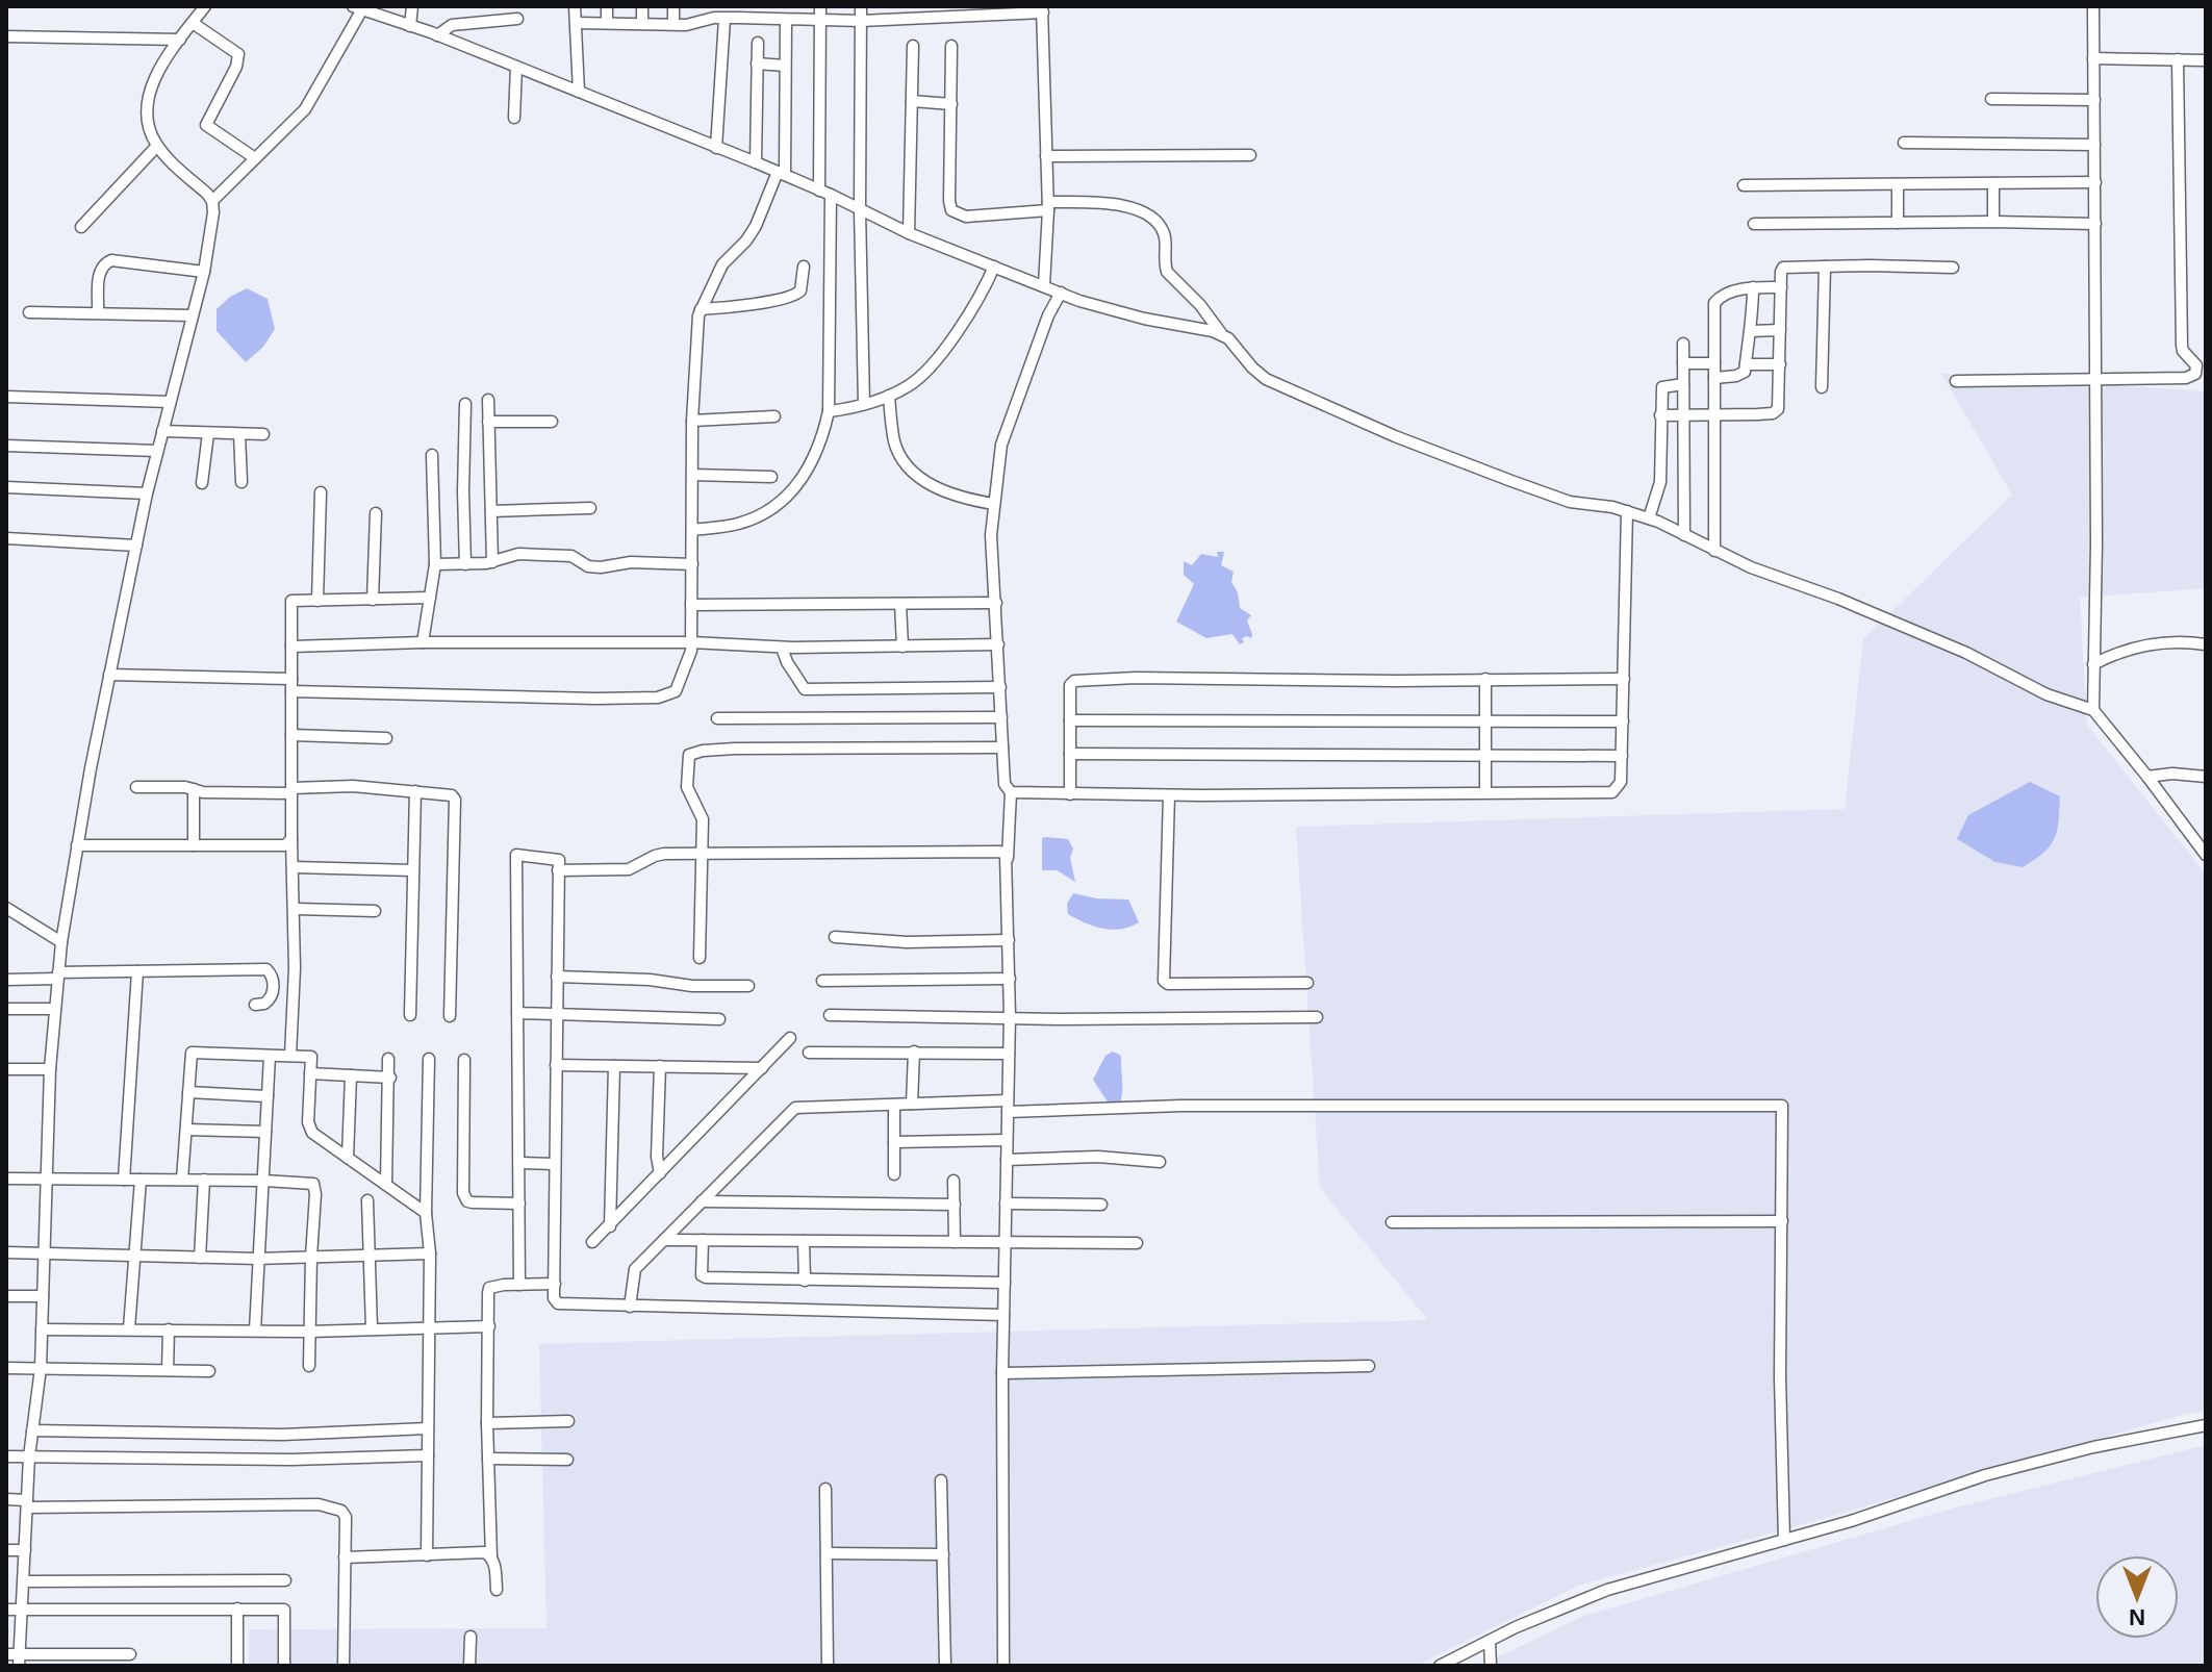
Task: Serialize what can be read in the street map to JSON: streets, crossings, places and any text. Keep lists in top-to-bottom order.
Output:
{
  "north": "bottom"
}
